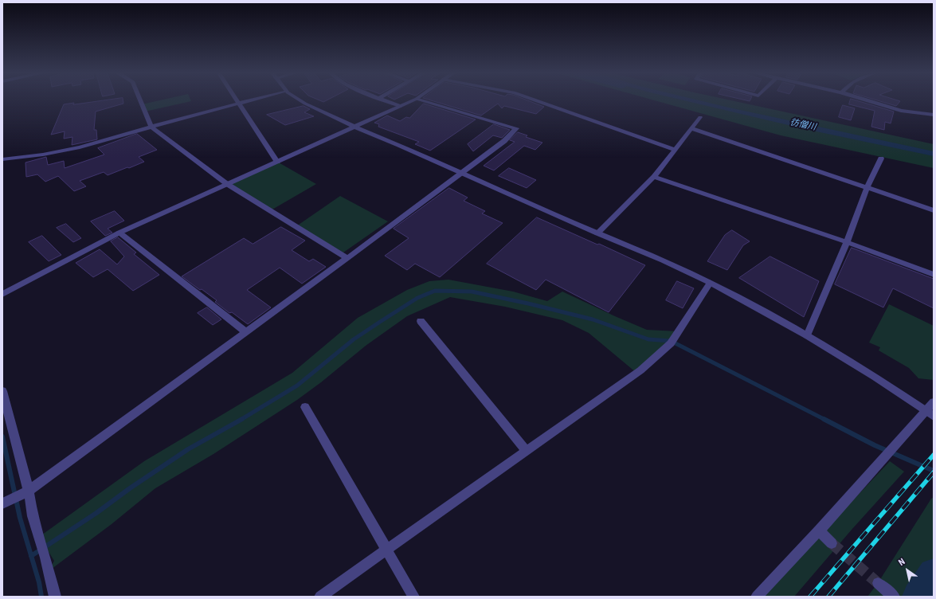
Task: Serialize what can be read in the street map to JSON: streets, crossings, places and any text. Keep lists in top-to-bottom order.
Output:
{
  "water": ["彷僧川"],
  "north": "top left"
}
